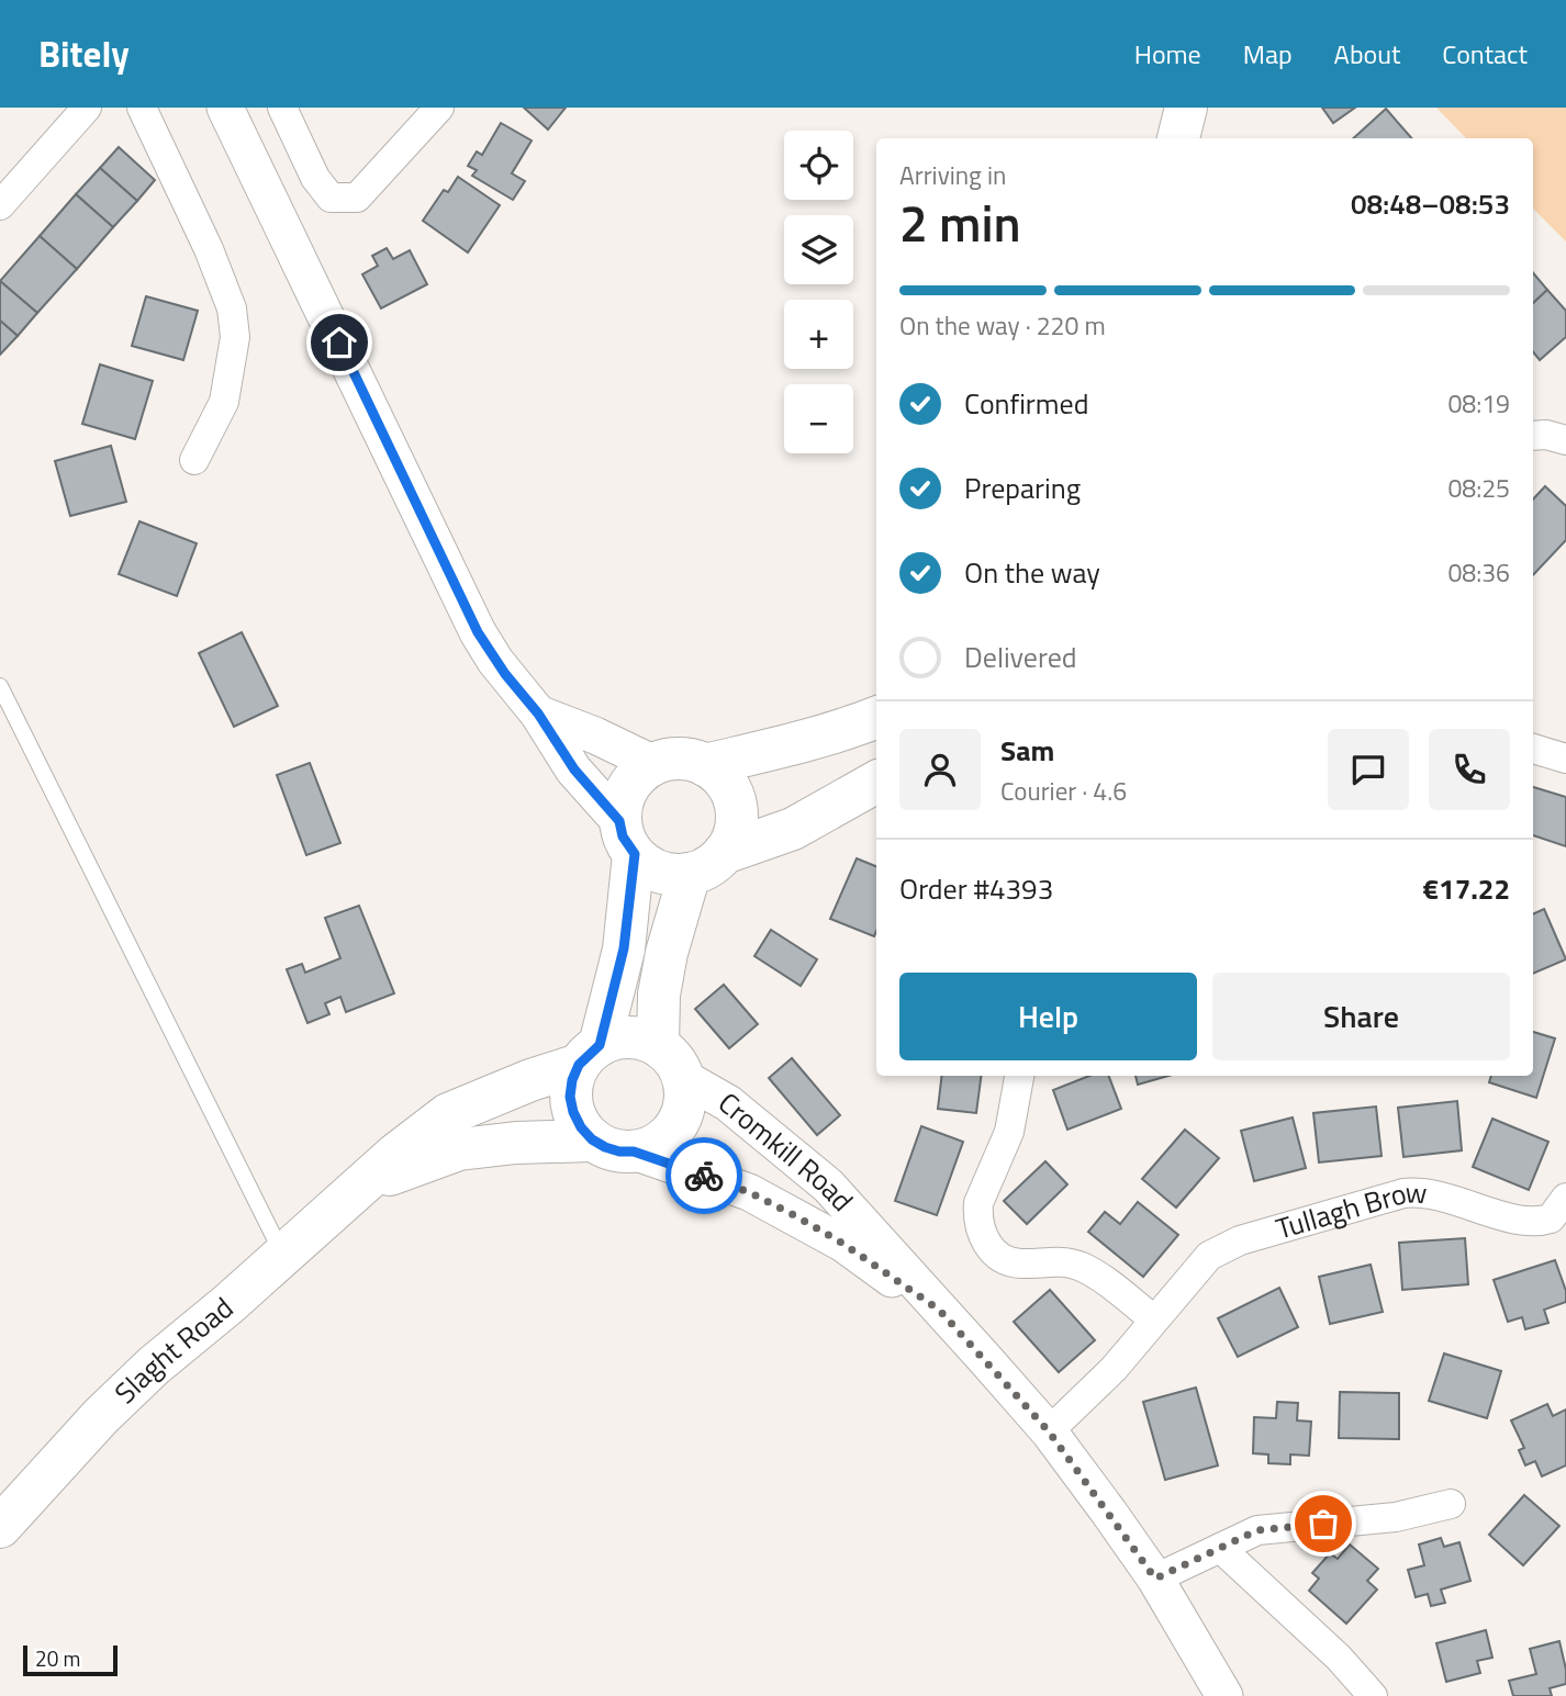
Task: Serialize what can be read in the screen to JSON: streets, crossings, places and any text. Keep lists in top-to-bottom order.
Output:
{
  "streets": {
    "main road": ["Slaght Road"],
    "street": ["Cromkill Road", "Tullagh Brow"]
  },
  "crossings": [
    ["Cromkill Road", "Tullagh Brow"],
    ["Cromkill Road", "Slaght Road"]
  ],
  "scale_bar": "20 m",
  "page": {
    "header": "Bitely",
    "nav": [
      "Home",
      "Map",
      "About",
      "Contact"
    ],
    "map_buttons": ["+", "−"],
    "heading": ["2 min", "Arriving in", "08:48–08:53"],
    "panel": [
      "Sam",
      "Courier · 4.6",
      "Order #4393",
      "€17.22"
    ],
    "bar": "On the way · 220 m",
    "list": [
      ["Confirmed", "08:19"],
      ["Preparing", "08:25"],
      ["On the way", "08:36"],
      "Delivered"
    ],
    "buttons": ["Help", "Share"],
    "scale": "20 m"
  }
}
